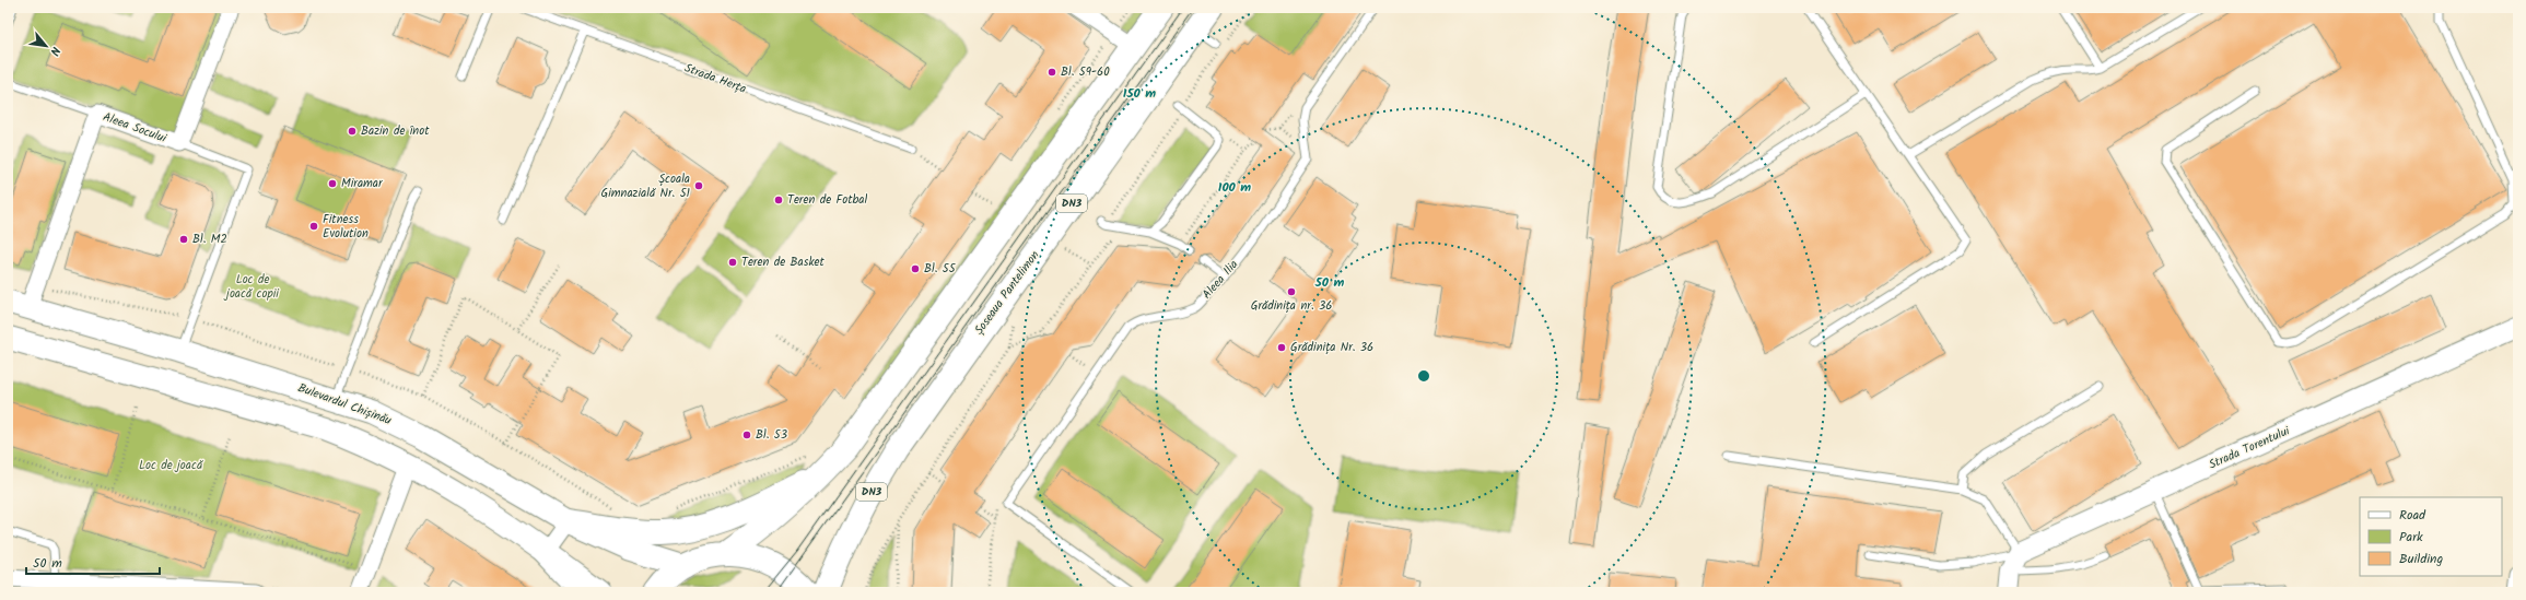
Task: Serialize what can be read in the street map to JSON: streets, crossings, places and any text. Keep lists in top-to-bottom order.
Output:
{
  "streets": {
    "main road": ["DN3", "Șoseaua Pantelimon", "Bulevardul Chișinău"],
    "street": ["Aleea Socului", "Strada Torentului"],
    "lane": ["Strada Herța", "Aleea Ilia"]
  },
  "crossings": [
    ["Aleea Socului", "Bulevardul Chișinău"]
  ],
  "parks": ["Loc de joacă copii", "Loc de joacă"],
  "places": [
    "Bl. 59-60",
    "Bazin de înot",
    "Miramar",
    "Școala Gimnazială Nr. 51",
    "Teren de Fotbal",
    "Fitness Evolution",
    "Bl. M2",
    "Teren de Basket",
    "Bl. 55",
    "Grădinița nr. 36",
    "Grădinița Nr. 36",
    "Bl. 53"
  ],
  "legend": ["Road", "Park", "Building"],
  "scale_bar": "50 m",
  "north": "bottom right",
  "rings": ["150 m", "100 m", "50 m"]
}
